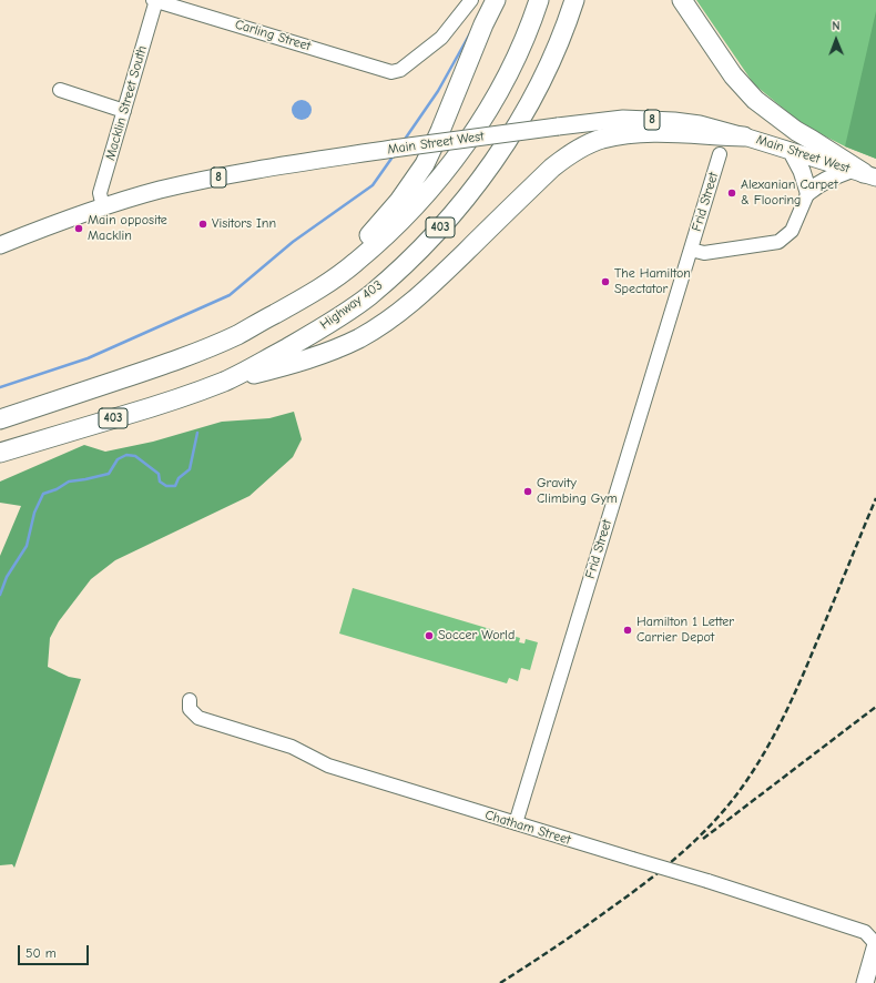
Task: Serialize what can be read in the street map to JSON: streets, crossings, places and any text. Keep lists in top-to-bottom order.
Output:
{
  "streets": {
    "highway": ["403", "Highway 403"],
    "main road": ["8", "Main Street West"],
    "street": [
      "Carling Street",
      "Macklin Street South",
      "Frid Street",
      "Chatham Street"
    ]
  },
  "crossings": [
    ["Carling Street", "Macklin Street South"],
    ["Macklin Street South", "Main Street West"],
    ["Frid Street", "Chatham Street"]
  ],
  "places": [
    "Alexanian Carpet & Flooring",
    "Visitors Inn",
    "Main opposite Macklin",
    "The Hamilton Spectator",
    "Gravity Climbing Gym",
    "Hamilton 1 Letter Carrier Depot",
    "Soccer World"
  ],
  "scale_bar": "50 m",
  "north": "top"
}
